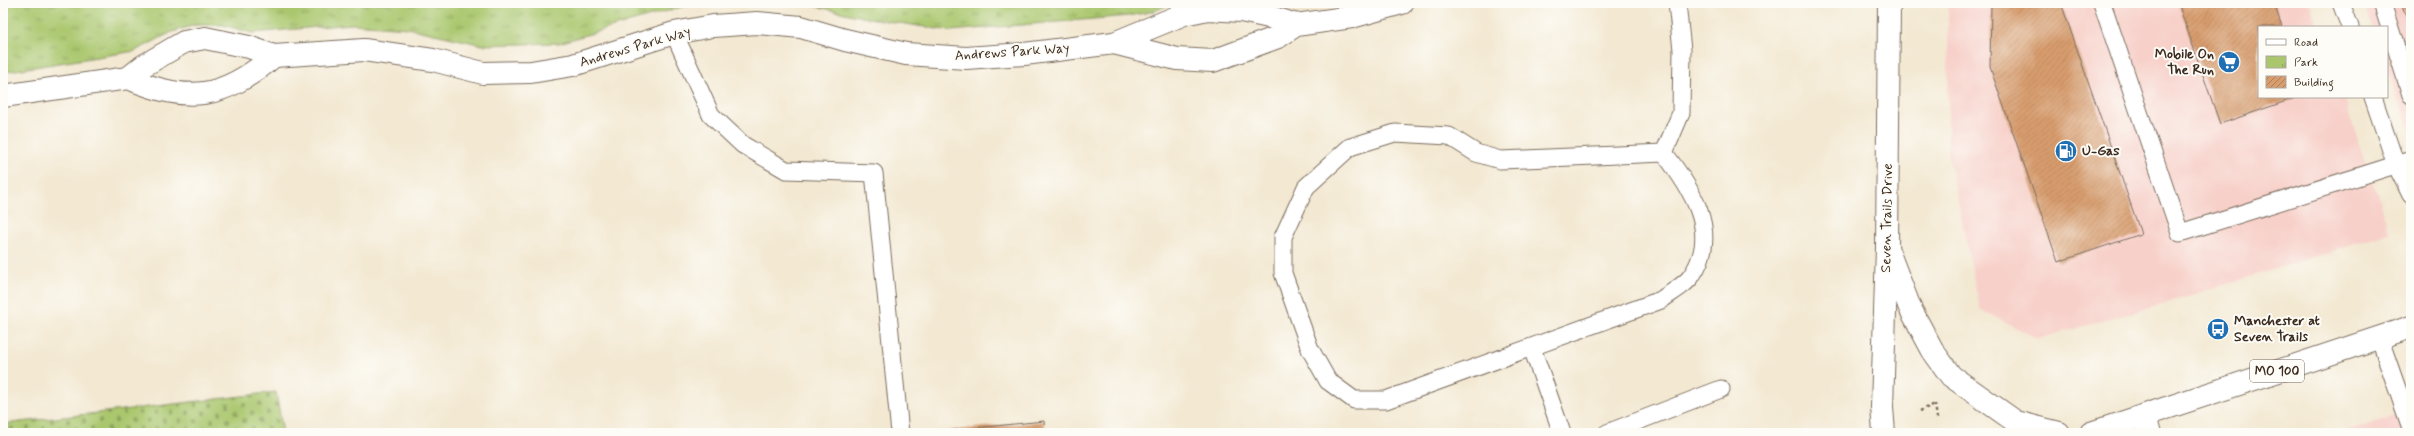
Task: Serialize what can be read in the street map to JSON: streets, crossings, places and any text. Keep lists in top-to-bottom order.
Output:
{
  "streets": {
    "main road": ["Andrews Park Way", "Seven Trails Drive", "MO 100"]
  },
  "places": {
    "supermarket": ["Mobile On The Run"],
    "fuel station": ["U-Gas"],
    "bus stop": ["Manchester at Seven Trails"]
  },
  "legend": ["Road", "Park", "Building"]
}
